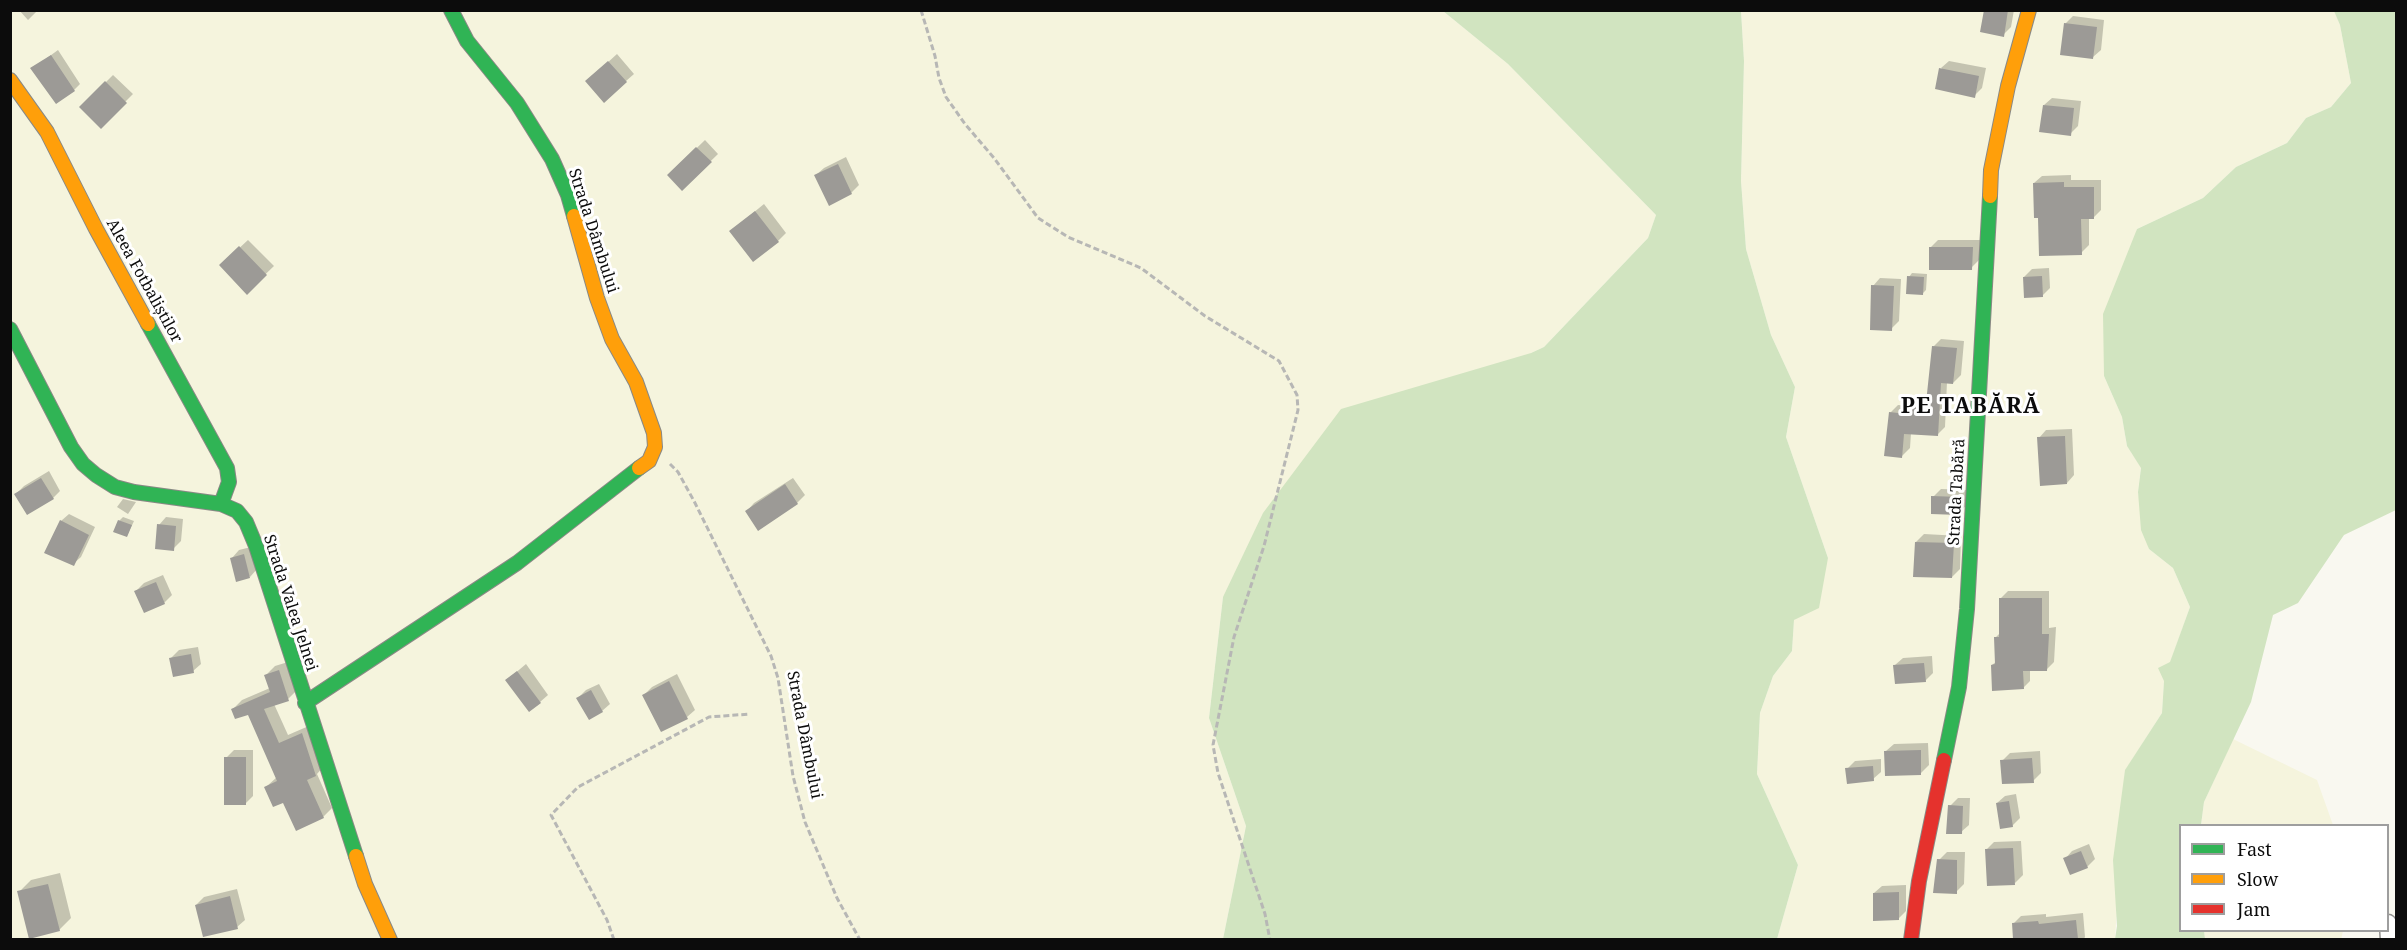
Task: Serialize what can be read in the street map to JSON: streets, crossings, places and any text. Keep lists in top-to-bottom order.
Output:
{
  "streets": {
    "street": [
      "Strada Dâmbului",
      "Aleea Fotbaliștilor",
      "Strada Tabără",
      "Strada Valea Jelnei"
    ]
  },
  "crossings": [
    ["Aleea Fotbaliștilor", "Strada Valea Jelnei"]
  ],
  "districts": ["PE TABĂRĂ"],
  "legend": ["Fast", "Slow", "Jam"]
}
